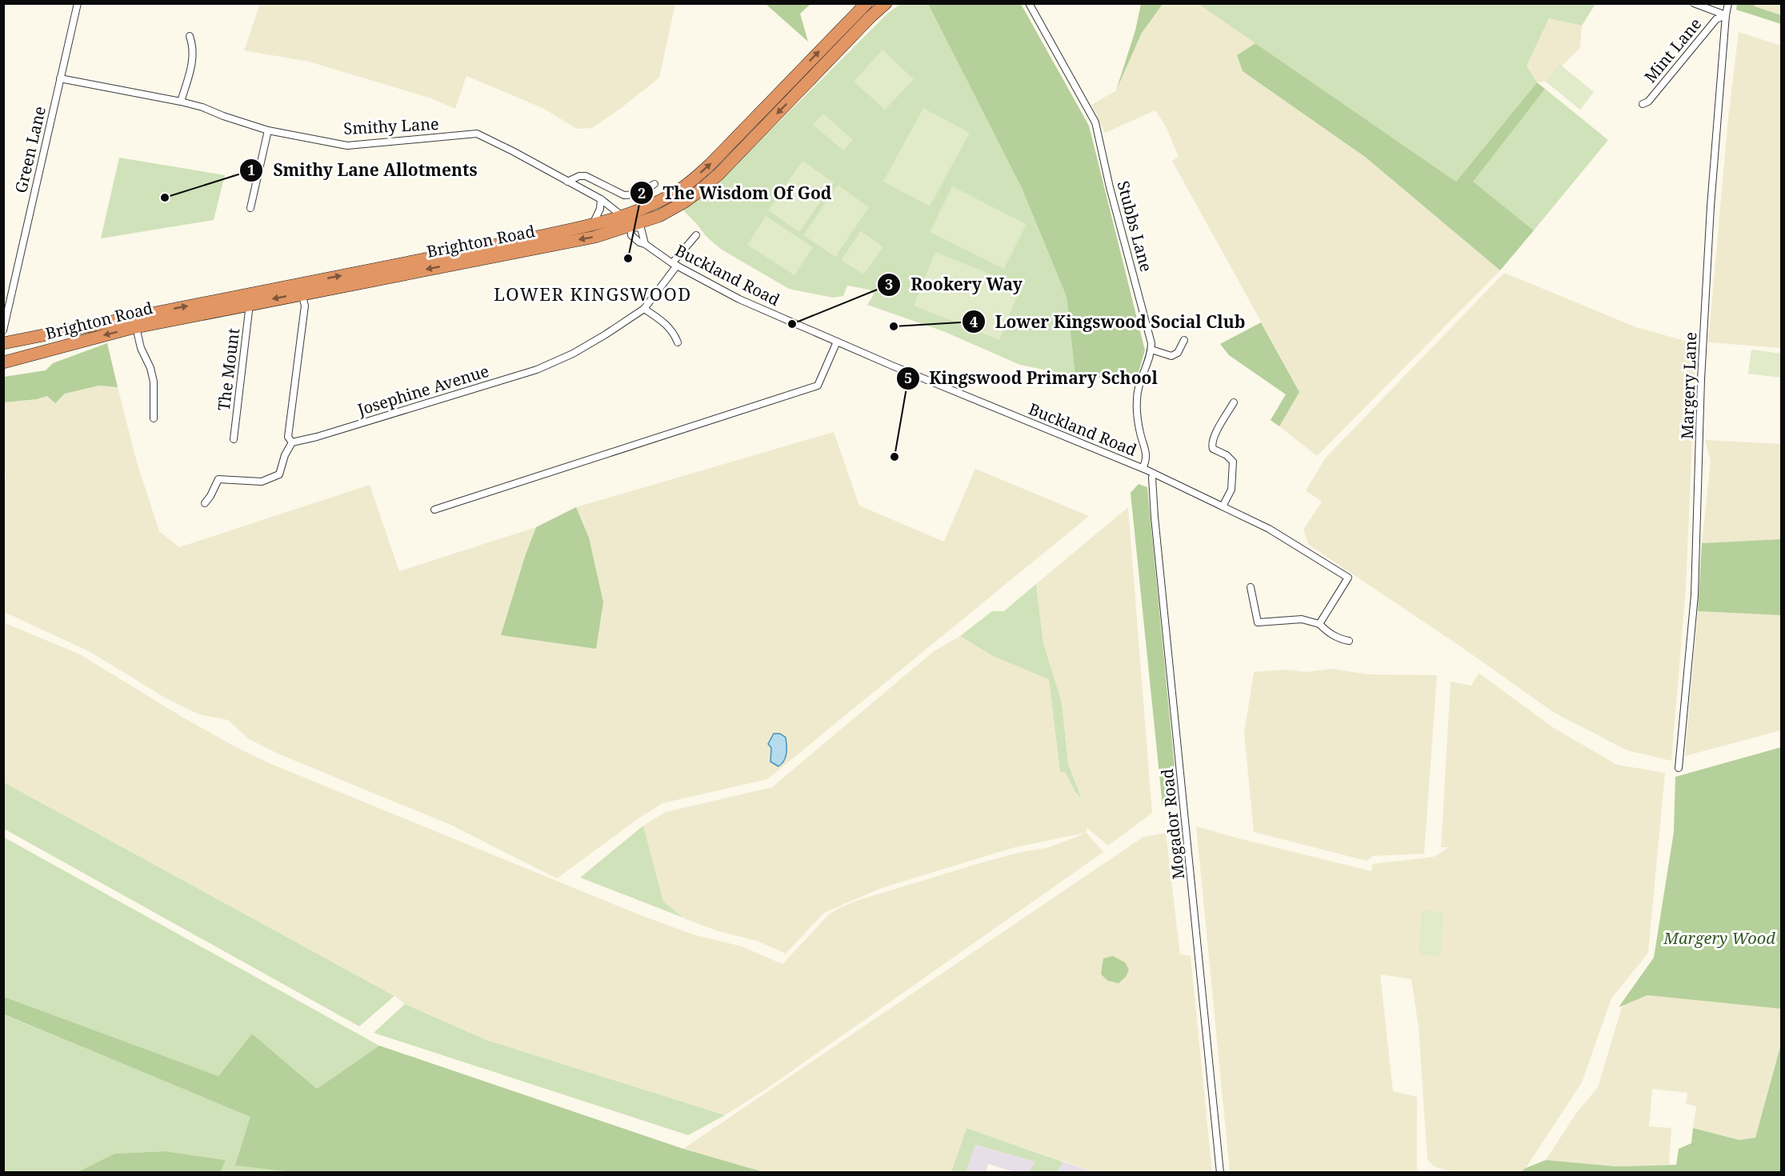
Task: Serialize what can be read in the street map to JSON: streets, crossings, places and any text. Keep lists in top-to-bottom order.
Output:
{
  "streets": {
    "highway": ["Brighton Road"],
    "street": [
      "Mint Lane",
      "Smithy Lane",
      "Green Lane",
      "Stubbs Lane",
      "Buckland Road",
      "The Mount",
      "Margery Lane",
      "Josephine Avenue",
      "Mogador Road"
    ]
  },
  "crossings": [
    ["Mint Lane", "Margery Lane"],
    ["Smithy Lane", "Green Lane"],
    ["Smithy Lane", "Brighton Road"],
    ["Smithy Lane", "Buckland Road"],
    ["Brighton Road", "Buckland Road"],
    ["Brighton Road", "The Mount"],
    ["Buckland Road", "Josephine Avenue"],
    ["Buckland Road", "Mogador Road"]
  ],
  "districts": ["LOWER KINGSWOOD"],
  "parks": ["Margery Wood"],
  "places": [
    "Smithy Lane Allotments",
    "The Wisdom Of God",
    "Rookery Way",
    "Lower Kingswood Social Club",
    "Kingswood Primary School"
  ]
}
